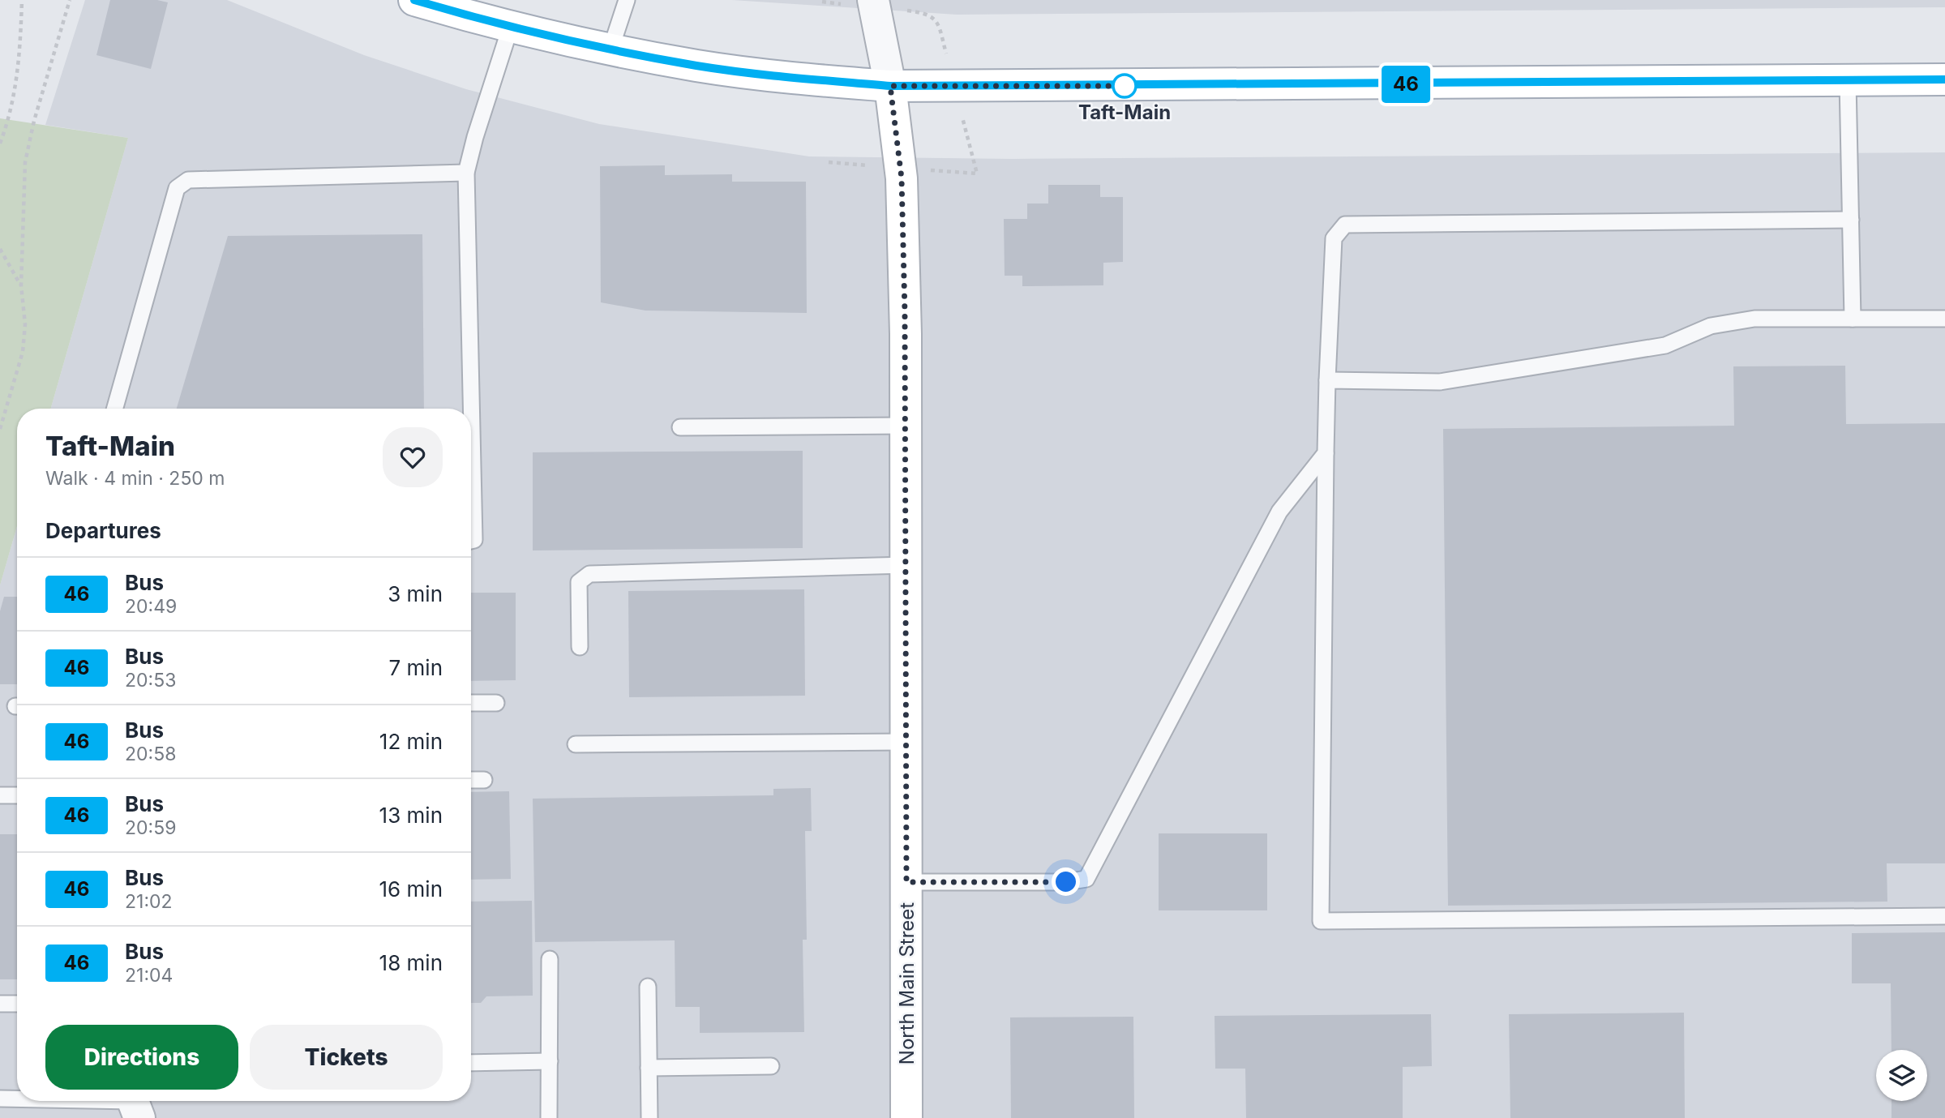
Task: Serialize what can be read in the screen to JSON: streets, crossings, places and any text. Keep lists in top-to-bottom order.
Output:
{
  "streets": {
    "main road": ["North Main Street"]
  },
  "places": ["Taft-Main"],
  "lines": ["bus line 46"],
  "page": {
    "on_map": "46",
    "heading": [
      ["Taft-Main", "Walk · 4 min · 250 m"],
      "Departures"
    ],
    "list": [
      {
        "mark": "46",
        "name": "Bus",
        "note": "20:49",
        "value": "3 min"
      },
      {
        "mark": "46",
        "name": "Bus",
        "note": "20:53",
        "value": "7 min"
      },
      {
        "mark": "46",
        "name": "Bus",
        "note": "20:58",
        "value": "12 min"
      },
      {
        "mark": "46",
        "name": "Bus",
        "note": "20:59",
        "value": "13 min"
      },
      {
        "mark": "46",
        "name": "Bus",
        "note": "21:02",
        "value": "16 min"
      },
      {
        "mark": "46",
        "name": "Bus",
        "note": "21:04",
        "value": "18 min"
      }
    ],
    "buttons": ["Directions", "Tickets"]
  }
}
